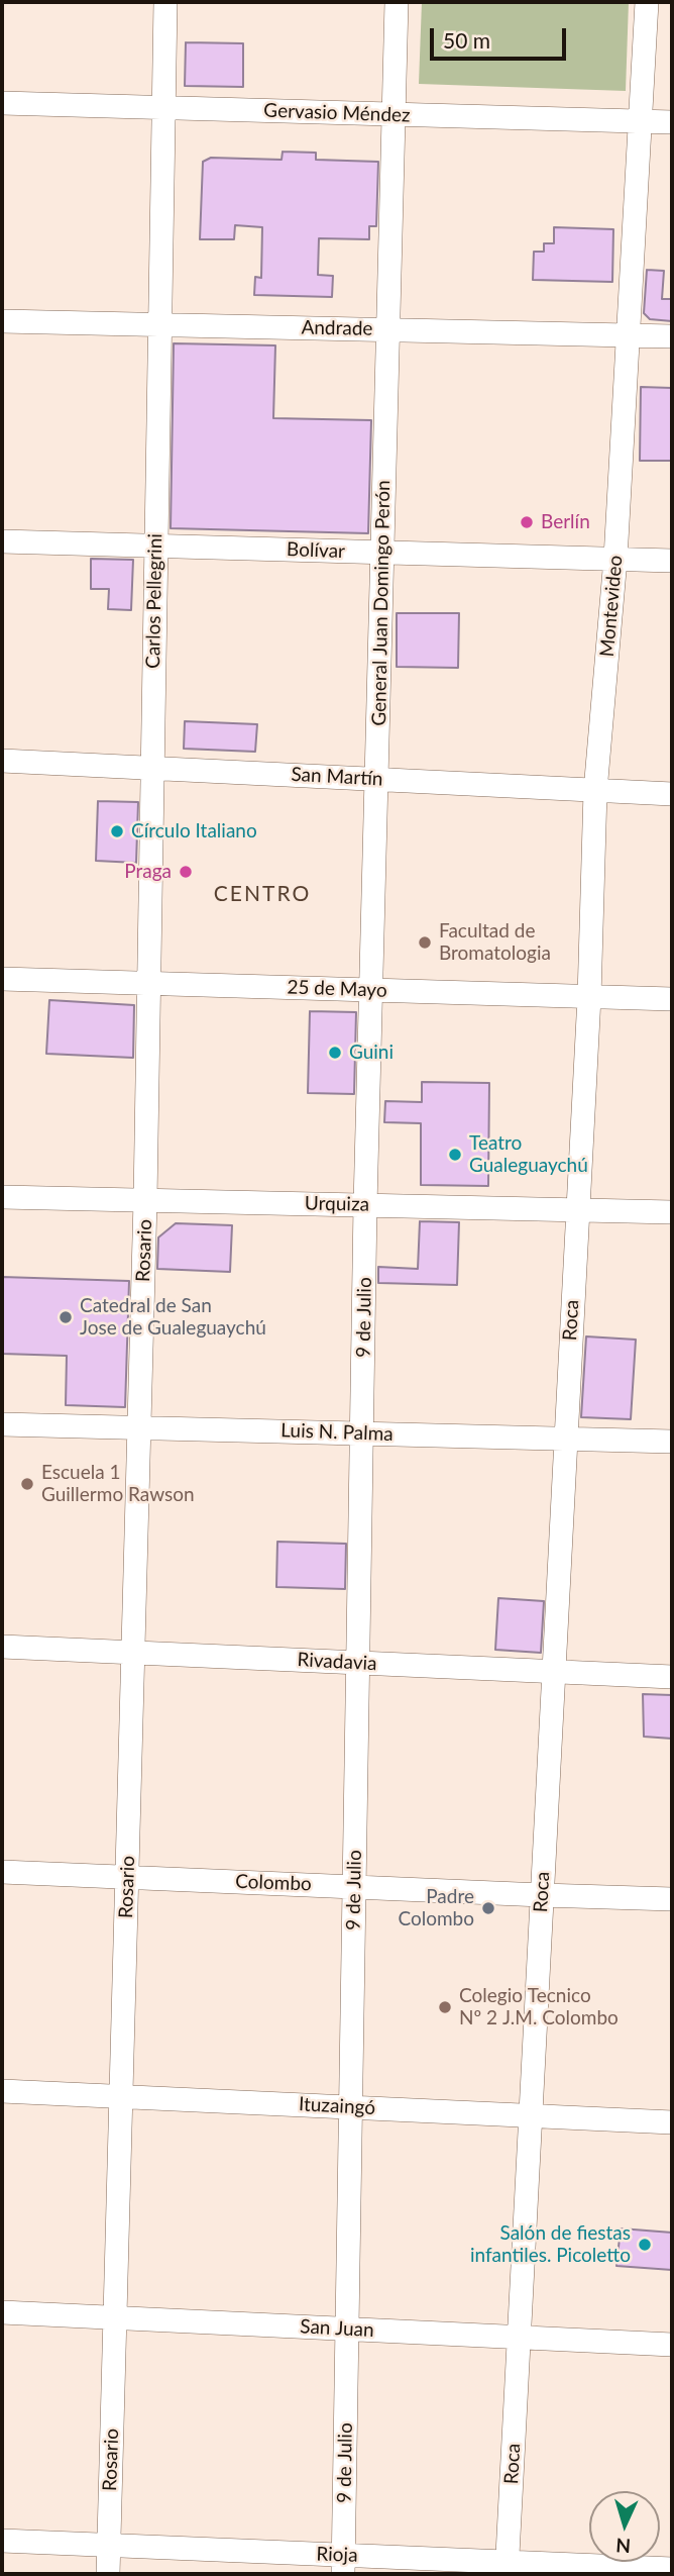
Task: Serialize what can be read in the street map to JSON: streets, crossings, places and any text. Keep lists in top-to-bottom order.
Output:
{
  "streets": {
    "street": [
      "Gervasio Méndez",
      "Andrade",
      "Bolívar",
      "Carlos Pellegrini",
      "General Juan Domingo Perón",
      "Montevideo",
      "San Martín",
      "25 de Mayo",
      "Urquiza",
      "Rosario",
      "9 de Julio",
      "Roca",
      "Luis N. Palma",
      "Rivadavia",
      "Colombo",
      "Ituzaingó",
      "San Juan",
      "Rioja"
    ]
  },
  "crossings": [
    ["Gervasio Méndez", "Carlos Pellegrini"],
    ["Gervasio Méndez", "General Juan Domingo Perón"],
    ["Gervasio Méndez", "Montevideo"],
    ["Andrade", "Carlos Pellegrini"],
    ["Andrade", "General Juan Domingo Perón"],
    ["Andrade", "Montevideo"],
    ["Bolívar", "Carlos Pellegrini"],
    ["Bolívar", "General Juan Domingo Perón"],
    ["Bolívar", "Montevideo"],
    ["Carlos Pellegrini", "San Martín"],
    ["Carlos Pellegrini", "25 de Mayo"],
    ["Carlos Pellegrini", "Urquiza"],
    ["Carlos Pellegrini", "Rosario"],
    ["General Juan Domingo Perón", "San Martín"],
    ["General Juan Domingo Perón", "25 de Mayo"],
    ["General Juan Domingo Perón", "Urquiza"],
    ["General Juan Domingo Perón", "9 de Julio"],
    ["Montevideo", "San Martín"],
    ["Montevideo", "25 de Mayo"],
    ["Montevideo", "Urquiza"],
    ["Montevideo", "Roca"],
    ["Urquiza", "Rosario"],
    ["Urquiza", "9 de Julio"],
    ["Urquiza", "Roca"],
    ["Rosario", "Luis N. Palma"],
    ["Rosario", "Rivadavia"],
    ["Rosario", "Colombo"],
    ["Rosario", "Ituzaingó"],
    ["Rosario", "San Juan"],
    ["Rosario", "Rioja"],
    ["9 de Julio", "Luis N. Palma"],
    ["9 de Julio", "Rivadavia"],
    ["9 de Julio", "Colombo"],
    ["9 de Julio", "Ituzaingó"],
    ["9 de Julio", "San Juan"],
    ["9 de Julio", "Rioja"],
    ["Roca", "Luis N. Palma"],
    ["Roca", "Rivadavia"],
    ["Roca", "Colombo"],
    ["Roca", "Ituzaingó"],
    ["Roca", "San Juan"],
    ["Roca", "Rioja"]
  ],
  "districts": ["CENTRO"],
  "places": [
    "Berlín",
    "Círculo Italiano",
    "Praga",
    "Facultad de Bromatologia",
    "Guini",
    "Teatro Gualeguaychú",
    "Catedral de San Jose de Gualeguaychú",
    "Escuela 1 Guillermo Rawson",
    "Padre Colombo",
    "Colegio Tecnico Nº 2 J.M. Colombo",
    "Salón de fiestas infantiles. Picoletto"
  ],
  "scale_bar": "50 m",
  "north": "bottom"
}
